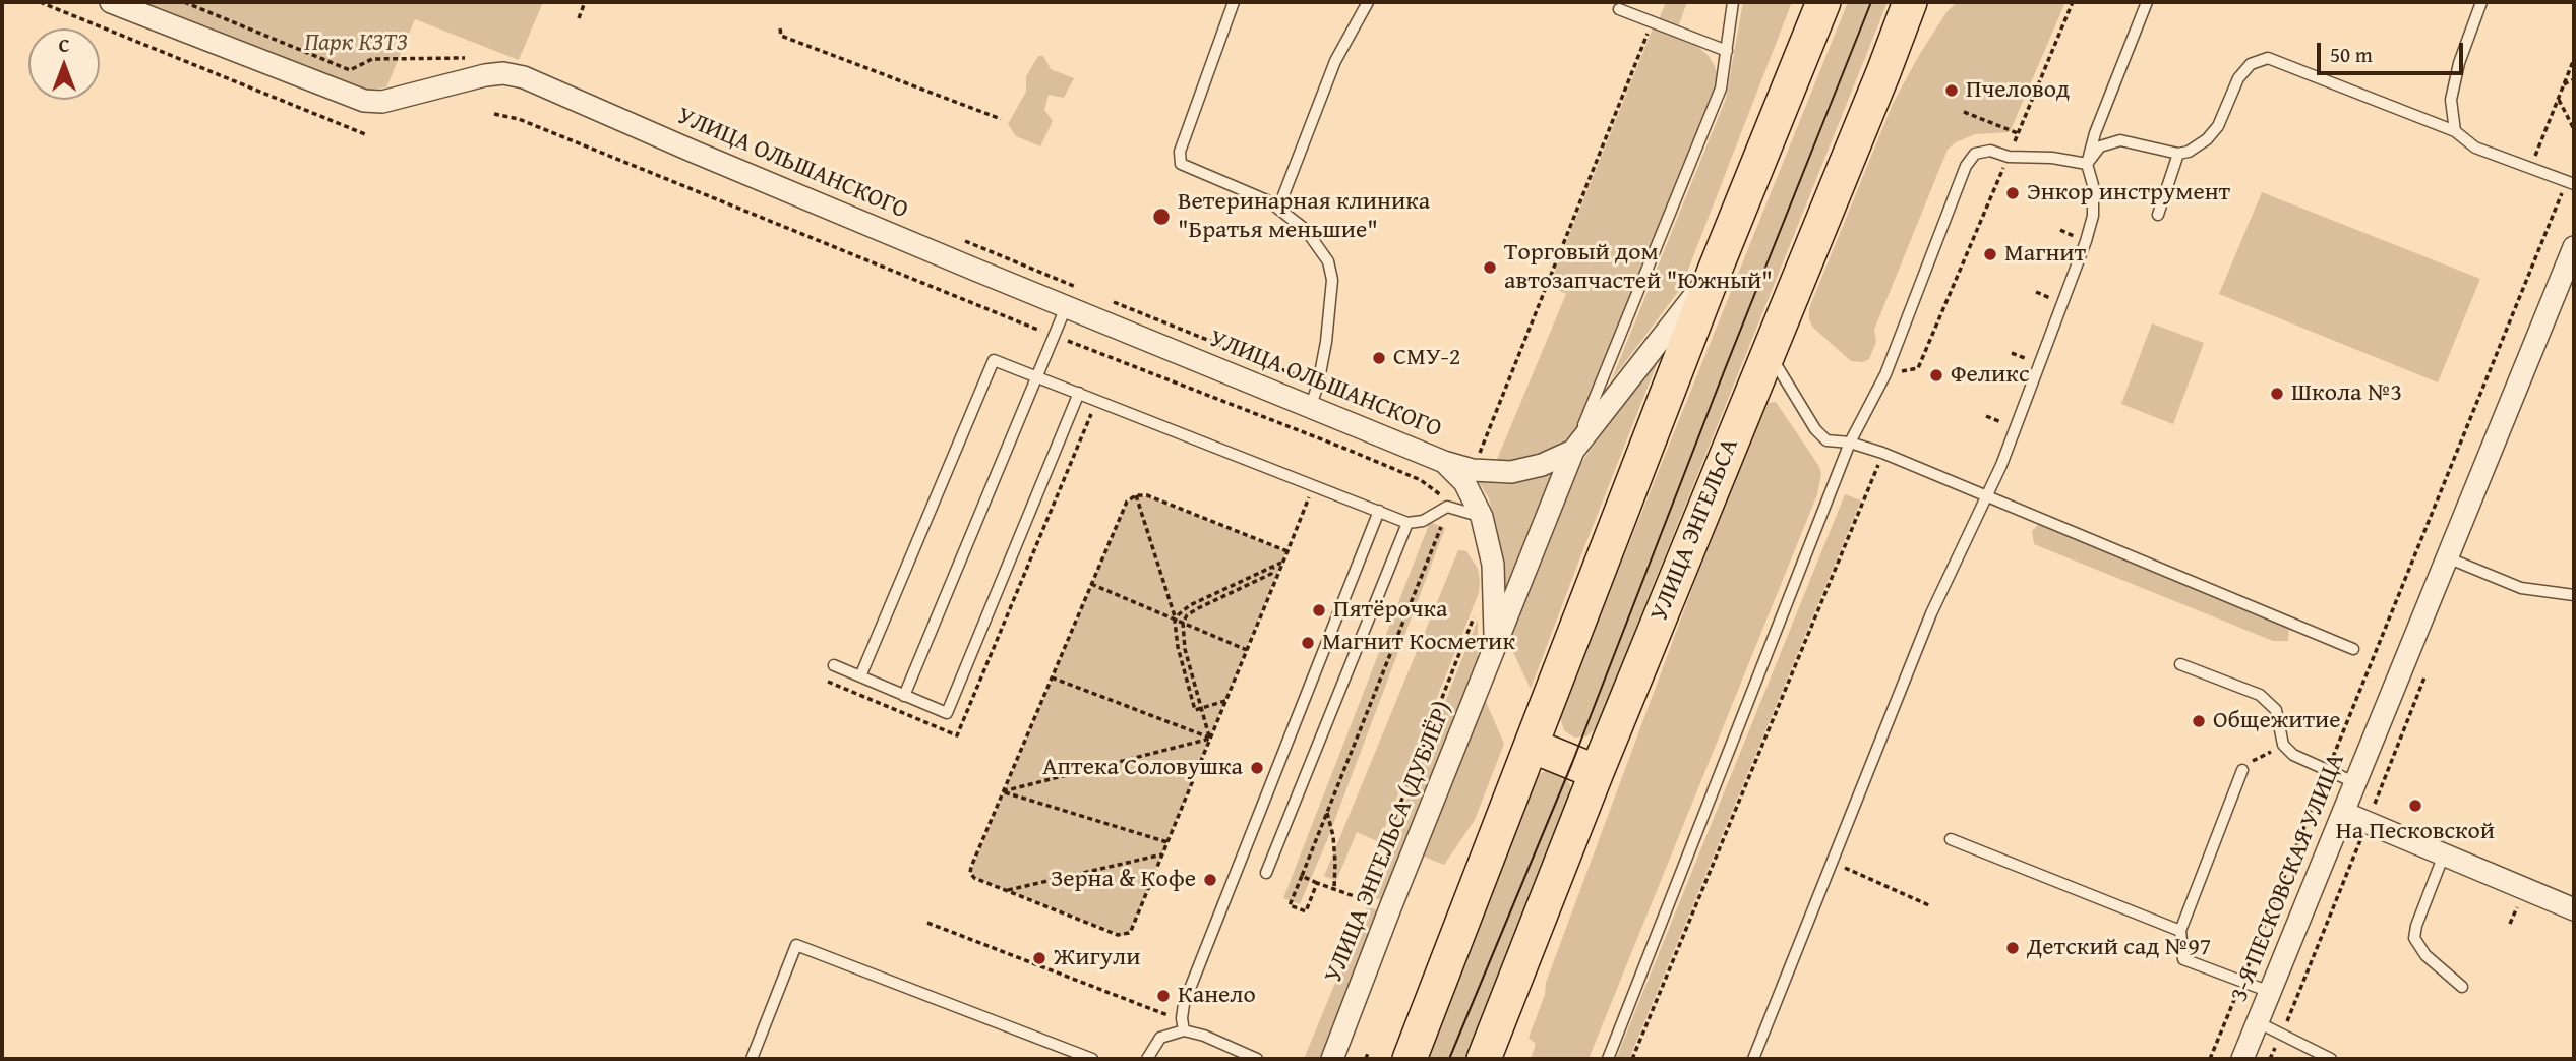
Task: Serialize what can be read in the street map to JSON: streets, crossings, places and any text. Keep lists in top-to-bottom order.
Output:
{
  "streets": {
    "main road": ["УЛИЦА ЭНГЕЛЬСА"],
    "street": ["УЛИЦА ОЛЬШАНСКОГО", "УЛИЦА ЭНГЕЛЬСА (ДУБЛЁР)", "3-Я ПЕСКОВСКАЯ УЛИЦА"]
  },
  "crossings": [
    ["УЛИЦА ОЛЬШАНСКОГО", "УЛИЦА ЭНГЕЛЬСА (ДУБЛЁР)"]
  ],
  "parks": ["Парк КЗТЗ"],
  "places": [
    "Пчеловод",
    "Энкор инструмент",
    "Ветеринарная клиника \"Братья меньшие\"",
    "Магнит",
    "Торговый дом автозапчастей \"Южный\"",
    "СМУ-2",
    "Феликс",
    "Школа №3",
    "Пятёрочка",
    "Магнит Косметик",
    "Общежитие",
    "Аптека Соловушка",
    "На Песковской",
    "Зерна & Кофе",
    "Детский сад №97",
    "Жигули",
    "Канело"
  ],
  "scale_bar": "50 m",
  "north": "top"
}
